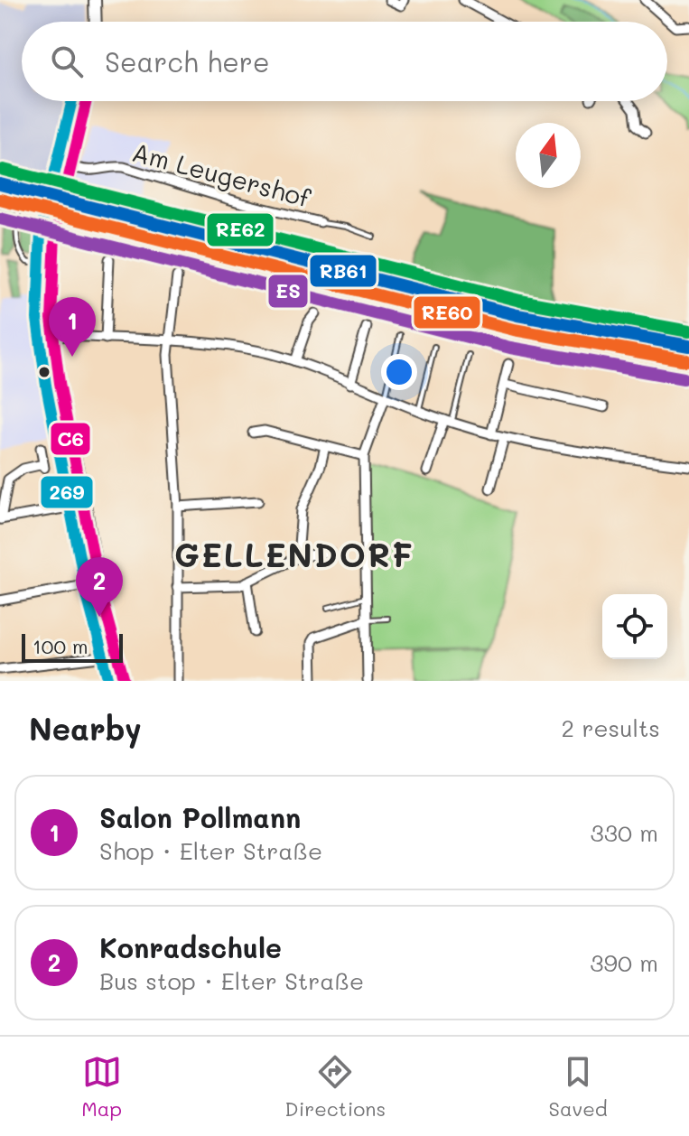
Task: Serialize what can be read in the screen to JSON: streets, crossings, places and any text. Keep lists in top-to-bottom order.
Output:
{
  "streets": {
    "street": ["Am Leugershof"]
  },
  "districts": ["GELLENDORF"],
  "lines": [
    "transit line C6",
    "transit line 269",
    "transit line RE62",
    "transit line RB61",
    "transit line RE60",
    "transit line ES"
  ],
  "scale_bar": "100 m",
  "north": "top",
  "page": {
    "search": "Search here",
    "pins": ["1", "2"],
    "scale": "100 m",
    "heading": ["Nearby", "2 results"],
    "list": [
      {
        "mark": "1",
        "name": "Salon Pollmann",
        "note": "Shop · Elter Straße",
        "value": "330 m"
      },
      {
        "mark": "2",
        "name": "Konradschule",
        "note": "Bus stop · Elter Straße",
        "value": "390 m"
      }
    ],
    "nav": ["Map", "Directions", "Saved"]
  }
}
